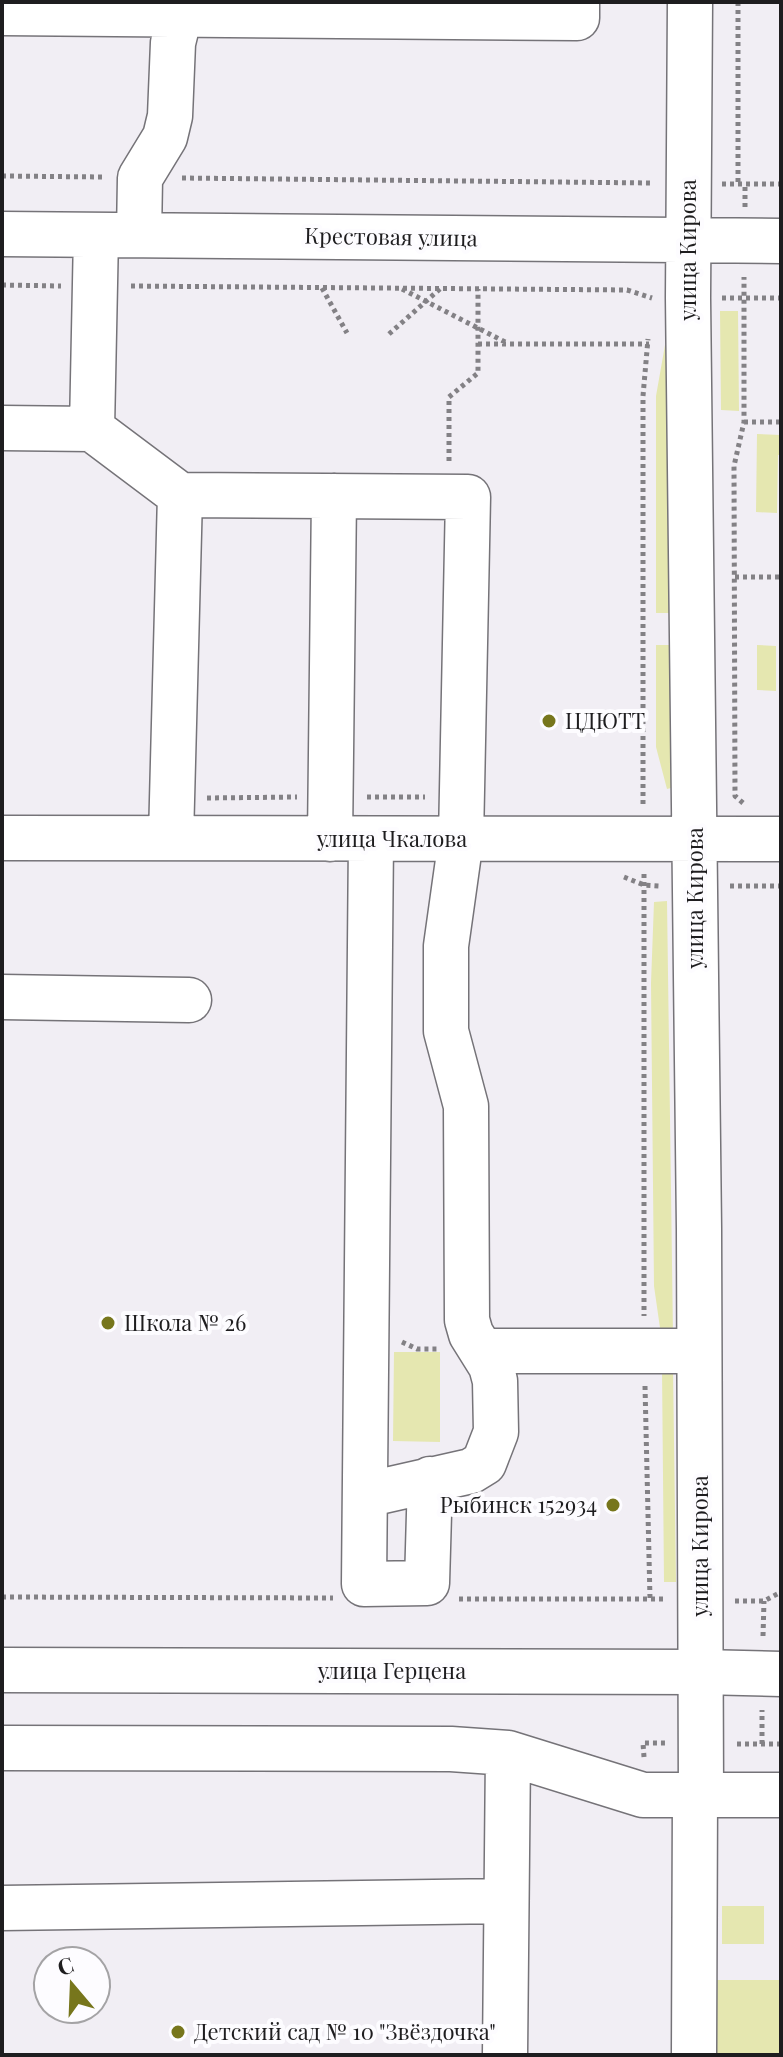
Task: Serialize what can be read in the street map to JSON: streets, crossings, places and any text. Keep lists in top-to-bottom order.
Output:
{
  "streets": {
    "street": [
      "Крестовая улица",
      "улица Кирова",
      "улица Чкалова",
      "улица Герцена"
    ]
  },
  "crossings": [
    ["Крестовая улица", "улица Кирова"],
    ["улица Кирова", "улица Чкалова"],
    ["улица Кирова", "улица Герцена"]
  ],
  "places": [
    "ЦДЮТТ",
    "Школа № 26",
    "Рыбинск 152934",
    "Детский сад № 10 \"Звёздочка\""
  ],
  "north": "top"
}
